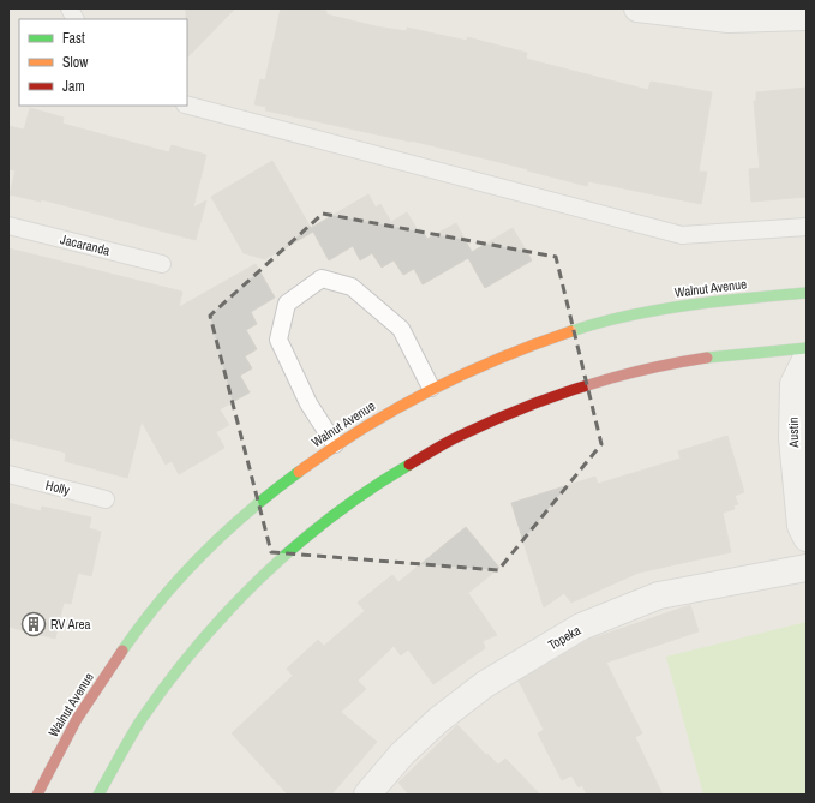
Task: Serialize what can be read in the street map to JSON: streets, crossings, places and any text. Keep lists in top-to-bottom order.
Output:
{
  "streets": {
    "main road": ["Walnut Avenue"],
    "street": ["Austin", "Topeka"],
    "lane": ["Jacaranda", "Holly"]
  },
  "places": {
    "building": ["RV Area"]
  },
  "legend": ["Fast", "Slow", "Jam"]
}
